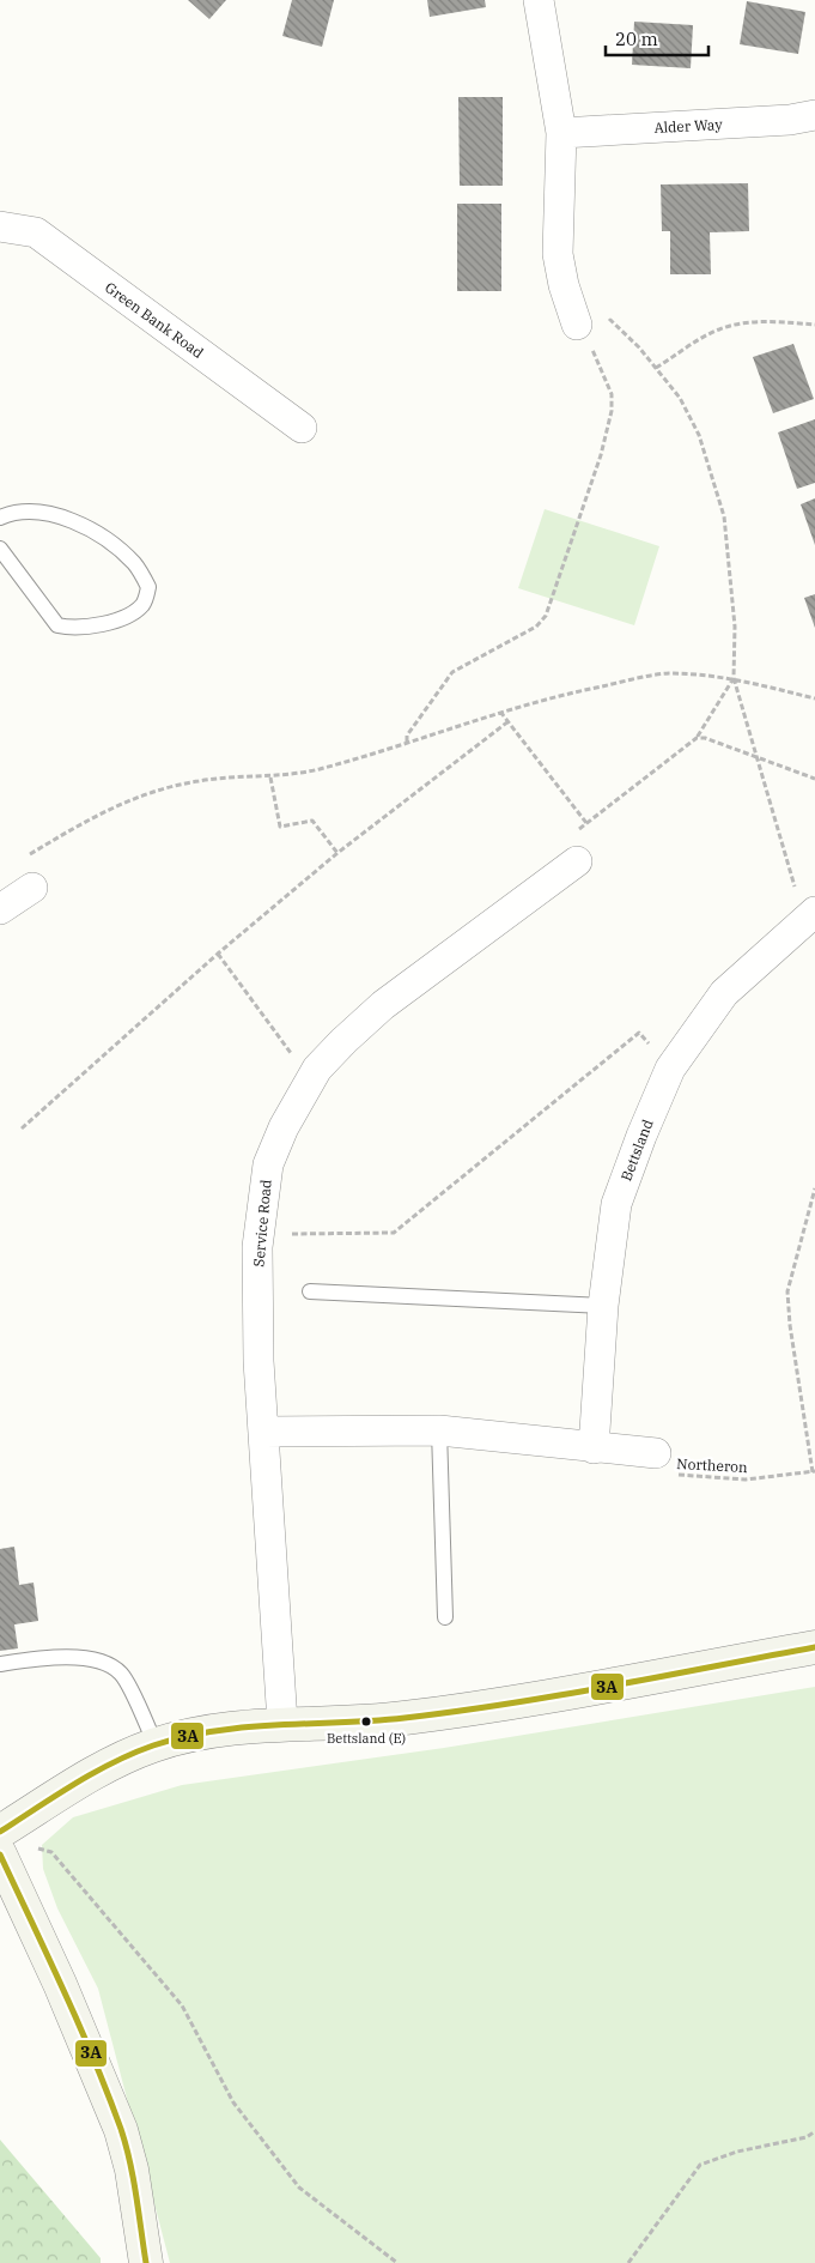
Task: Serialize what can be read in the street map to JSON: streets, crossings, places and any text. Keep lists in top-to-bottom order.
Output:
{
  "streets": {
    "street": [
      "Alder Way",
      "Green Bank Road",
      "Bettsland",
      "Service Road"
    ],
    "path": ["Northeron"]
  },
  "places": ["Bettsland (E)"],
  "lines": ["transit line 3A"],
  "scale_bar": "20 m"
}
